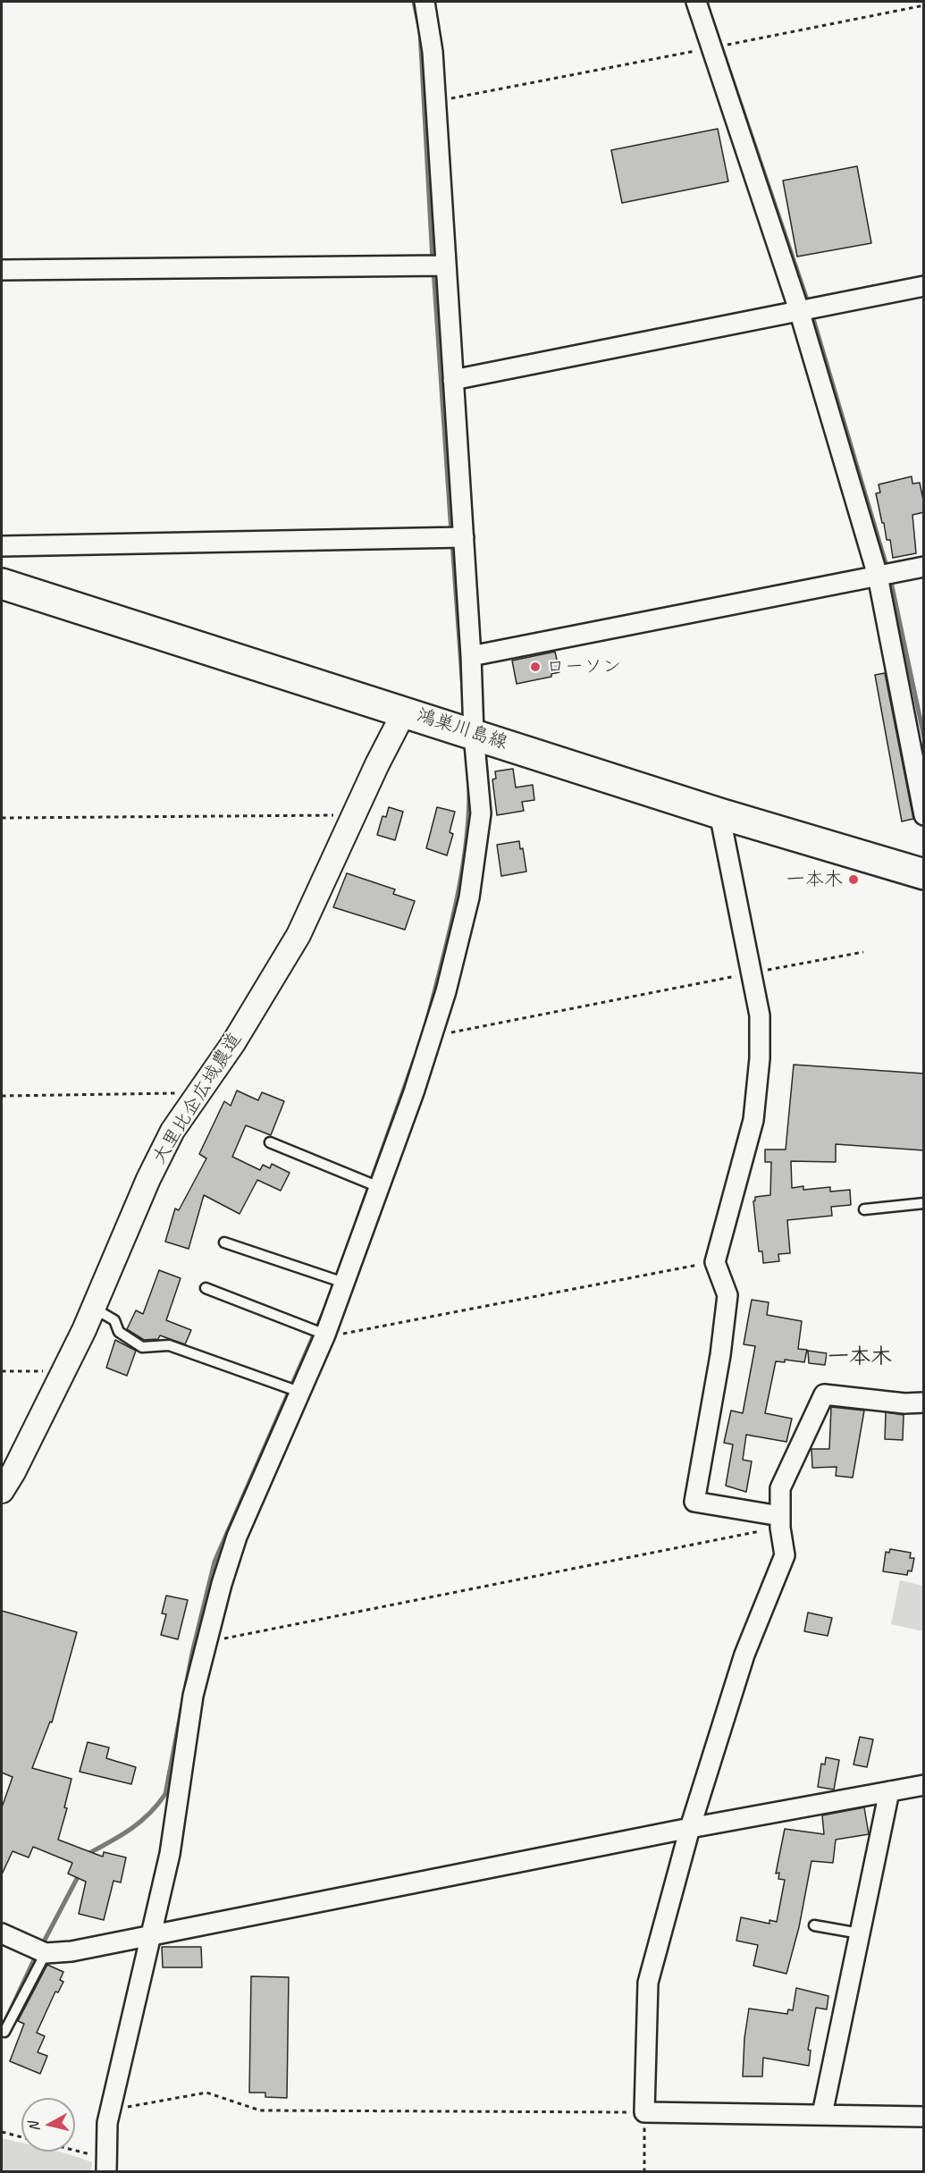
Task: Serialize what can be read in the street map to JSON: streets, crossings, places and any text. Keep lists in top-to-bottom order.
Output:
{
  "streets": {
    "main road": ["鴻巣川島線"],
    "street": ["大里比企広域農道"]
  },
  "crossings": [
    ["鴻巣川島線", "大里比企広域農道"]
  ],
  "districts": ["一本木"],
  "places": ["ローソン", "一本木"],
  "north": "left"
}
